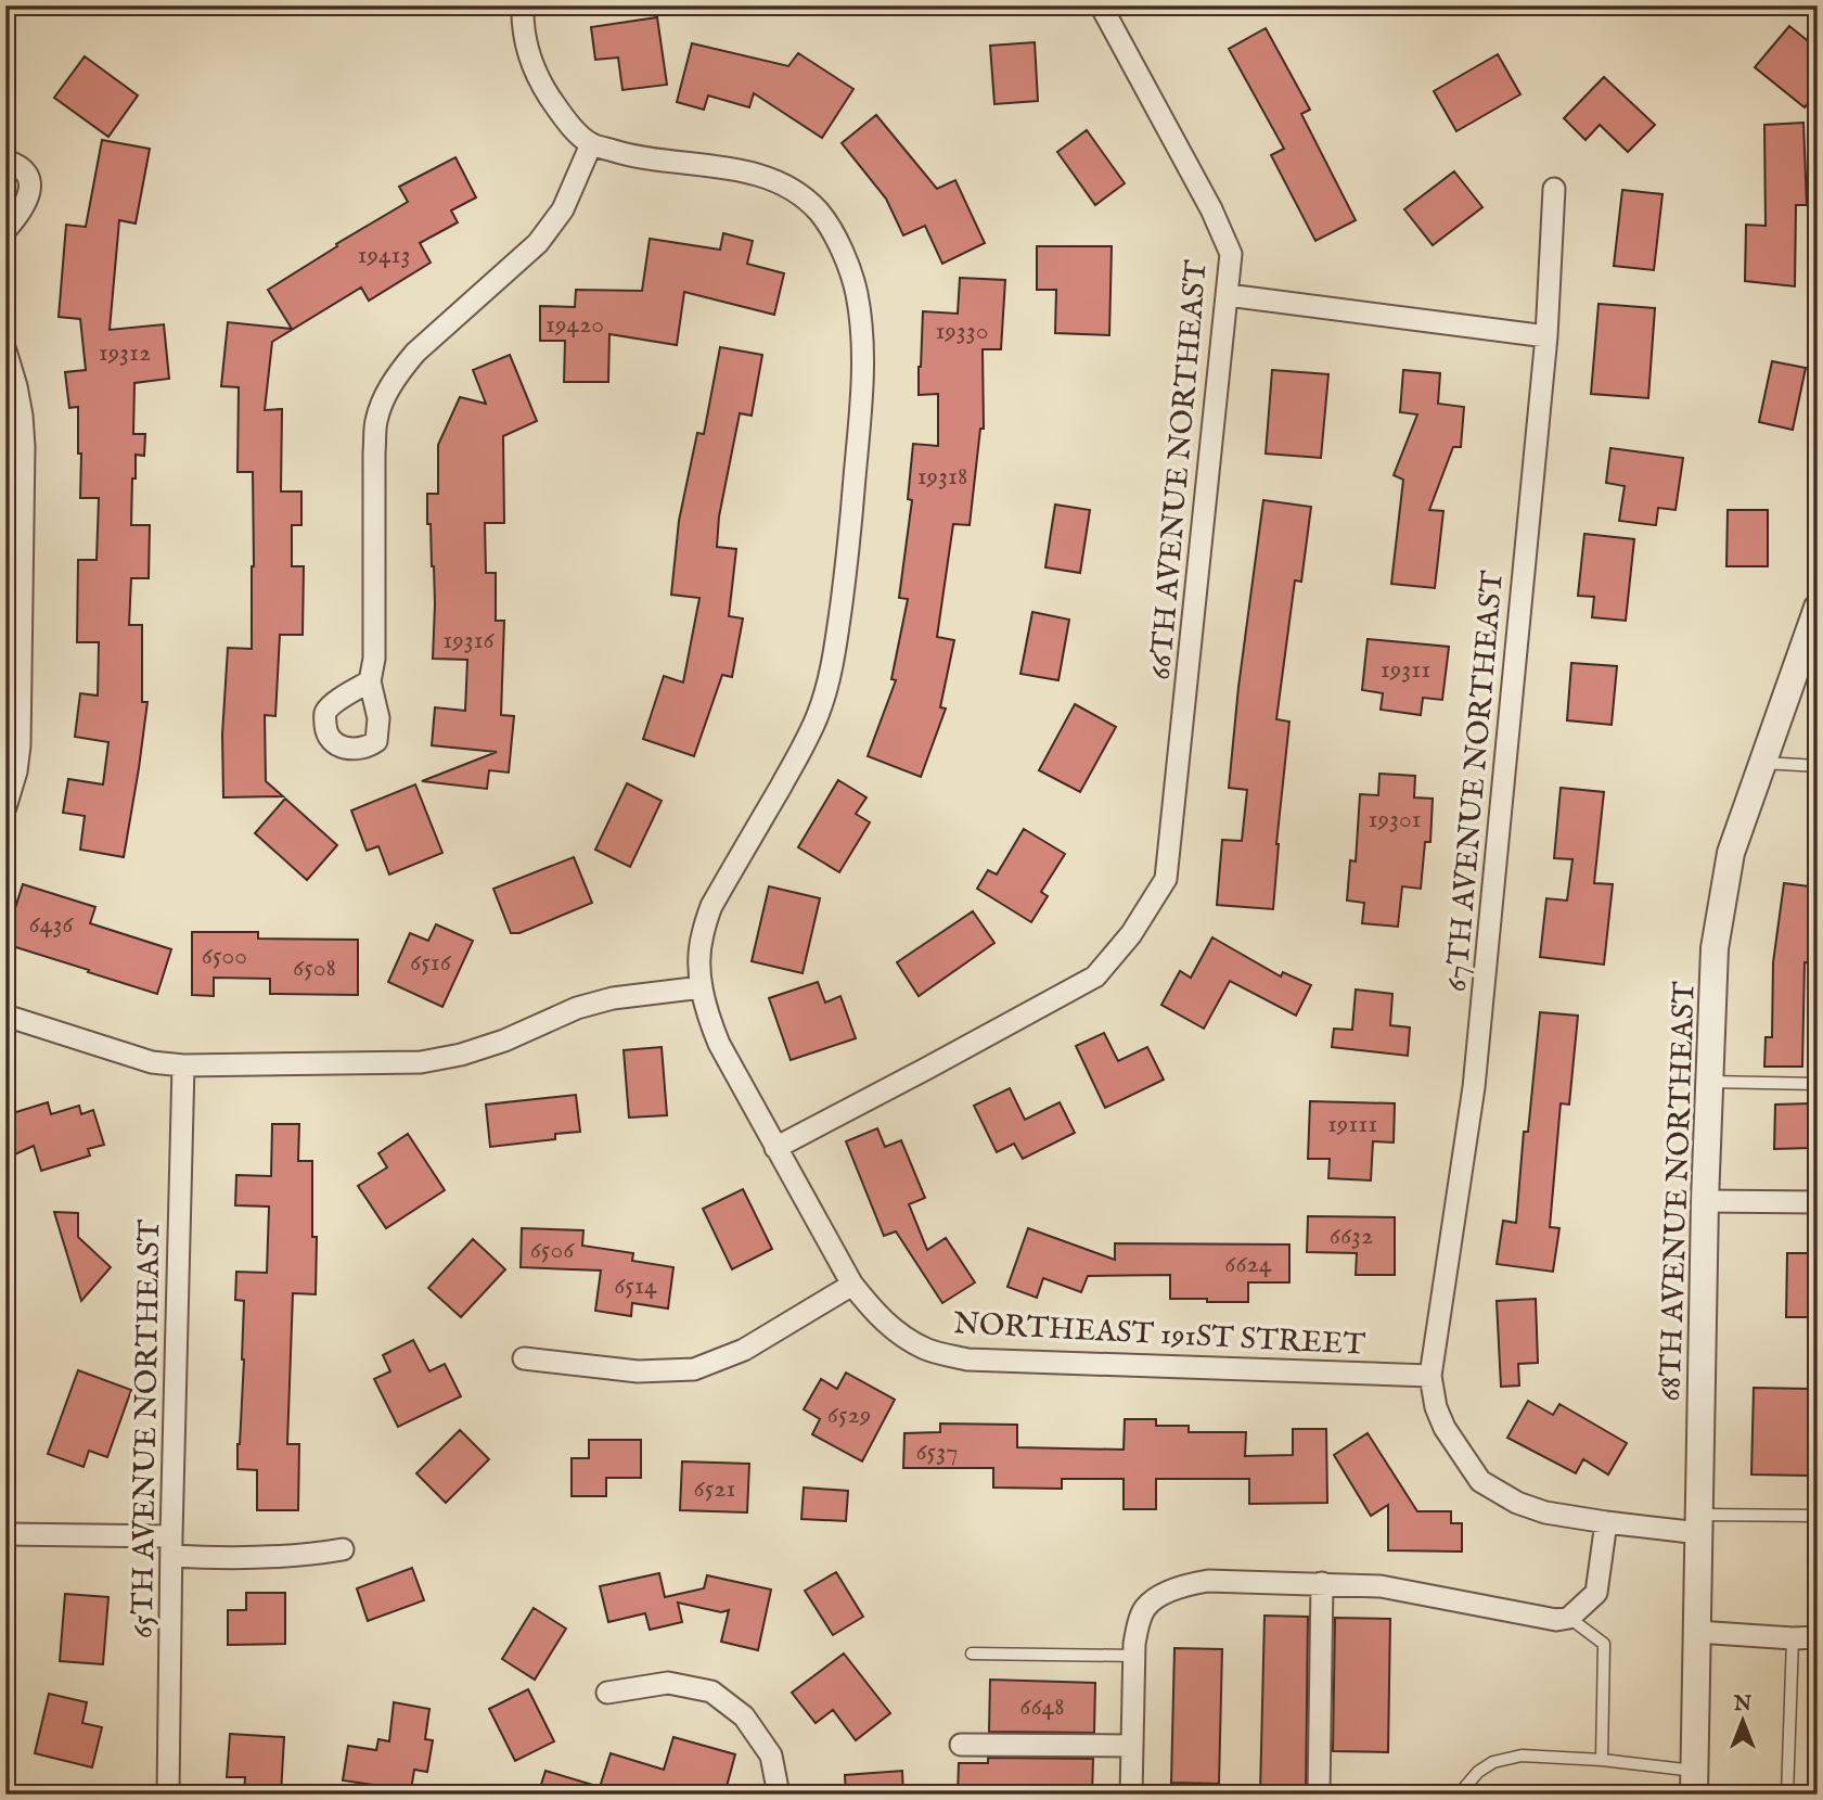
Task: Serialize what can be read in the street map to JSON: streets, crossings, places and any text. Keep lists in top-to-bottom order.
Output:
{
  "streets": {
    "street": [
      "66TH AVENUE NORTHEAST",
      "67TH AVENUE NORTHEAST",
      "68TH AVENUE NORTHEAST",
      "NORTHEAST 191ST STREET",
      "65TH AVENUE NORTHEAST"
    ]
  },
  "crossings": [
    ["66TH AVENUE NORTHEAST", "NORTHEAST 191ST STREET"],
    ["67TH AVENUE NORTHEAST", "NORTHEAST 191ST STREET"]
  ],
  "house_numbers": [
    "19413",
    "19420",
    "19330",
    "19312",
    "19318",
    "19316",
    "19311",
    "19301",
    "6436",
    "6500",
    "6516",
    "6508",
    "19111",
    "6632",
    "6506",
    "6624",
    "6514",
    "6529",
    "6537",
    "6521",
    "6648"
  ],
  "north": "top"
}
